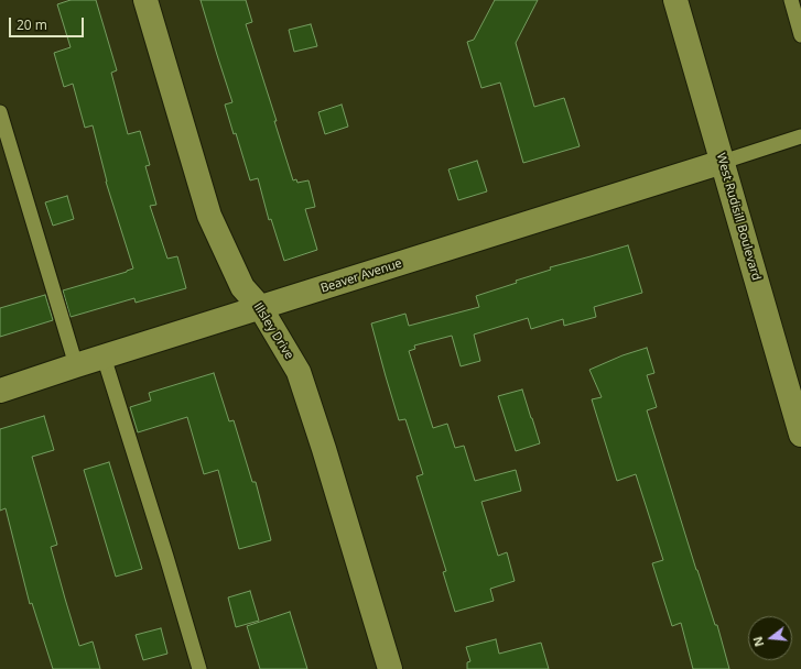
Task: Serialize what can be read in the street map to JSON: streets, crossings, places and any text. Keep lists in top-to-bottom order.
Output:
{
  "streets": {
    "street": ["West Rudisill Boulevard", "Beaver Avenue", "Illsley Drive"]
  },
  "crossings": [
    ["West Rudisill Boulevard", "Beaver Avenue"],
    ["Beaver Avenue", "Illsley Drive"]
  ],
  "scale_bar": "20 m",
  "north": "left"
}
